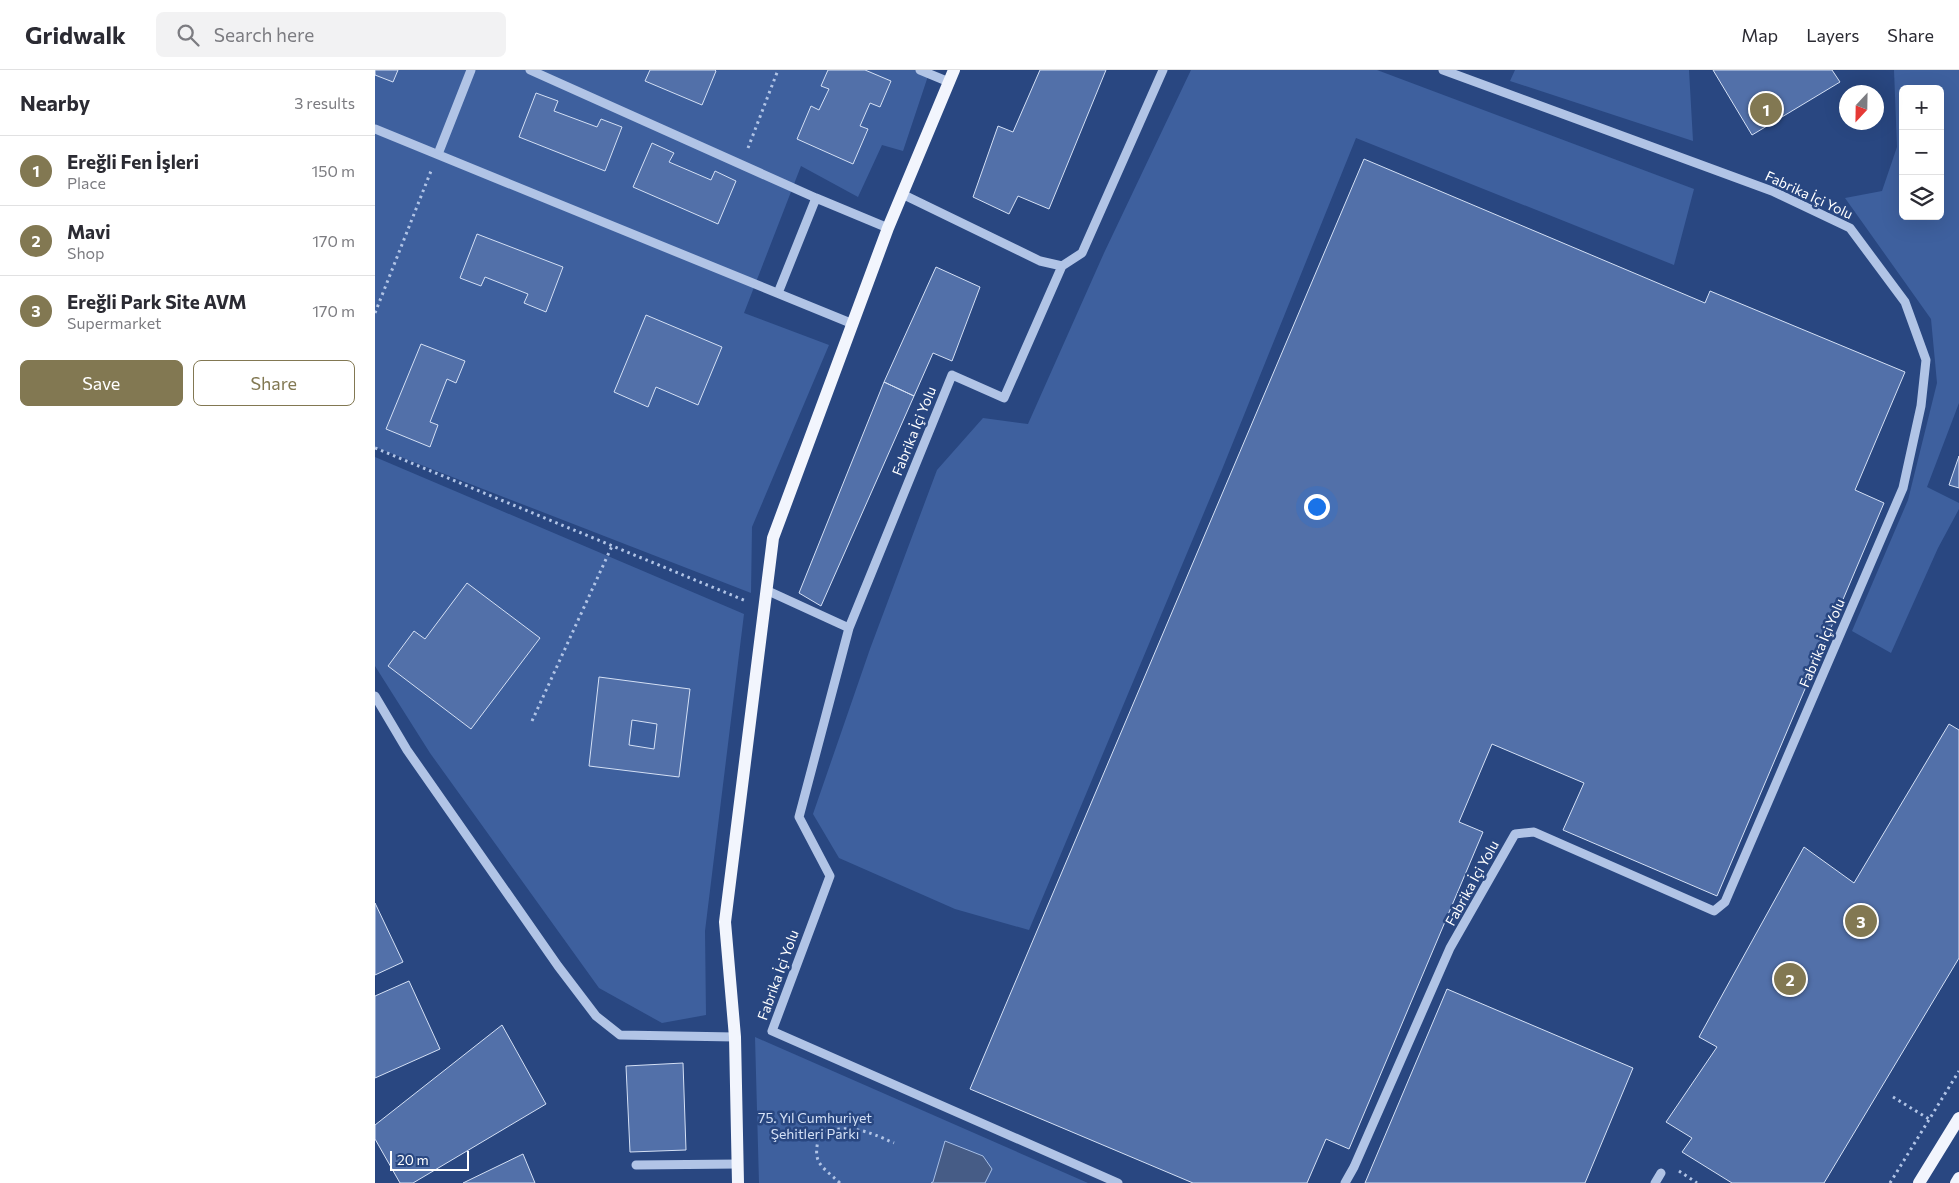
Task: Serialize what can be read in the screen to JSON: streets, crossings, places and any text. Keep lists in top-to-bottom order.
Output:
{
  "streets": {
    "street": ["Fabrika İçi Yolu"]
  },
  "parks": ["75. Yıl Cumhuriyet Şehitleri Parkı"],
  "scale_bar": "20 m",
  "north": "bottom",
  "page": {
    "header": "Gridwalk",
    "search": "Search here",
    "nav": ["Map", "Layers", "Share"],
    "heading": ["Nearby", "3 results"],
    "map_buttons": ["+", "−"],
    "pins": ["1", "3", "2"],
    "list": [
      {
        "mark": "1",
        "name": "Ereğli Fen İşleri",
        "note": "Place",
        "value": "150 m"
      },
      {
        "mark": "2",
        "name": "Mavi",
        "note": "Shop",
        "value": "170 m"
      },
      {
        "mark": "3",
        "name": "Ereğli Park Site AVM",
        "note": "Supermarket",
        "value": "170 m"
      }
    ],
    "buttons": ["Save", "Share"],
    "scale": "20 m"
  }
}
